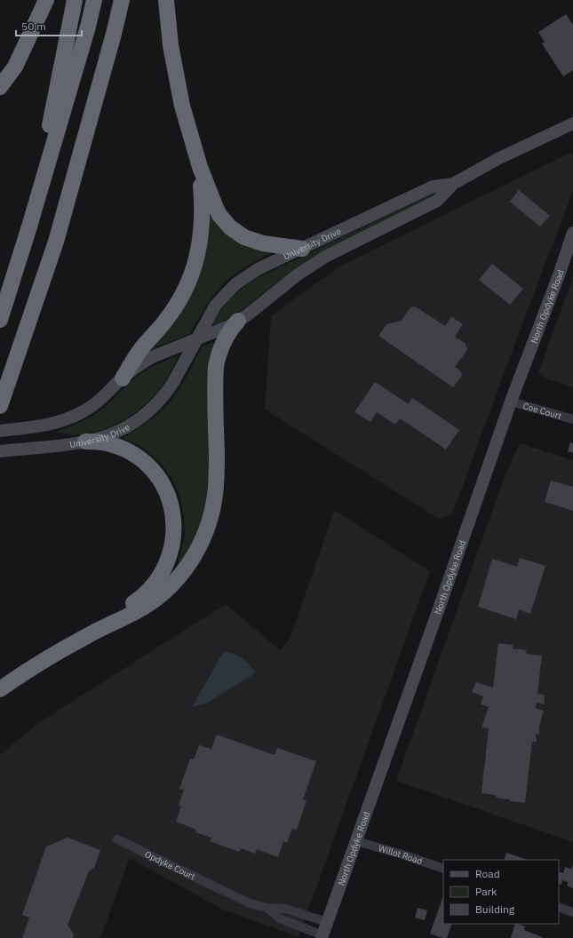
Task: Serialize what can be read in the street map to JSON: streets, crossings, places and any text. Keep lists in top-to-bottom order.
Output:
{
  "streets": {
    "main road": ["University Drive", "North Opdyke Road"],
    "street": ["Coe Court", "Willot Road", "Opdyke Court"]
  },
  "crossings": [
    ["North Opdyke Road", "Coe Court"],
    ["North Opdyke Road", "Willot Road"],
    ["North Opdyke Road", "Opdyke Court"]
  ],
  "legend": ["Road", "Park", "Building"],
  "scale_bar": "50 m"
}
